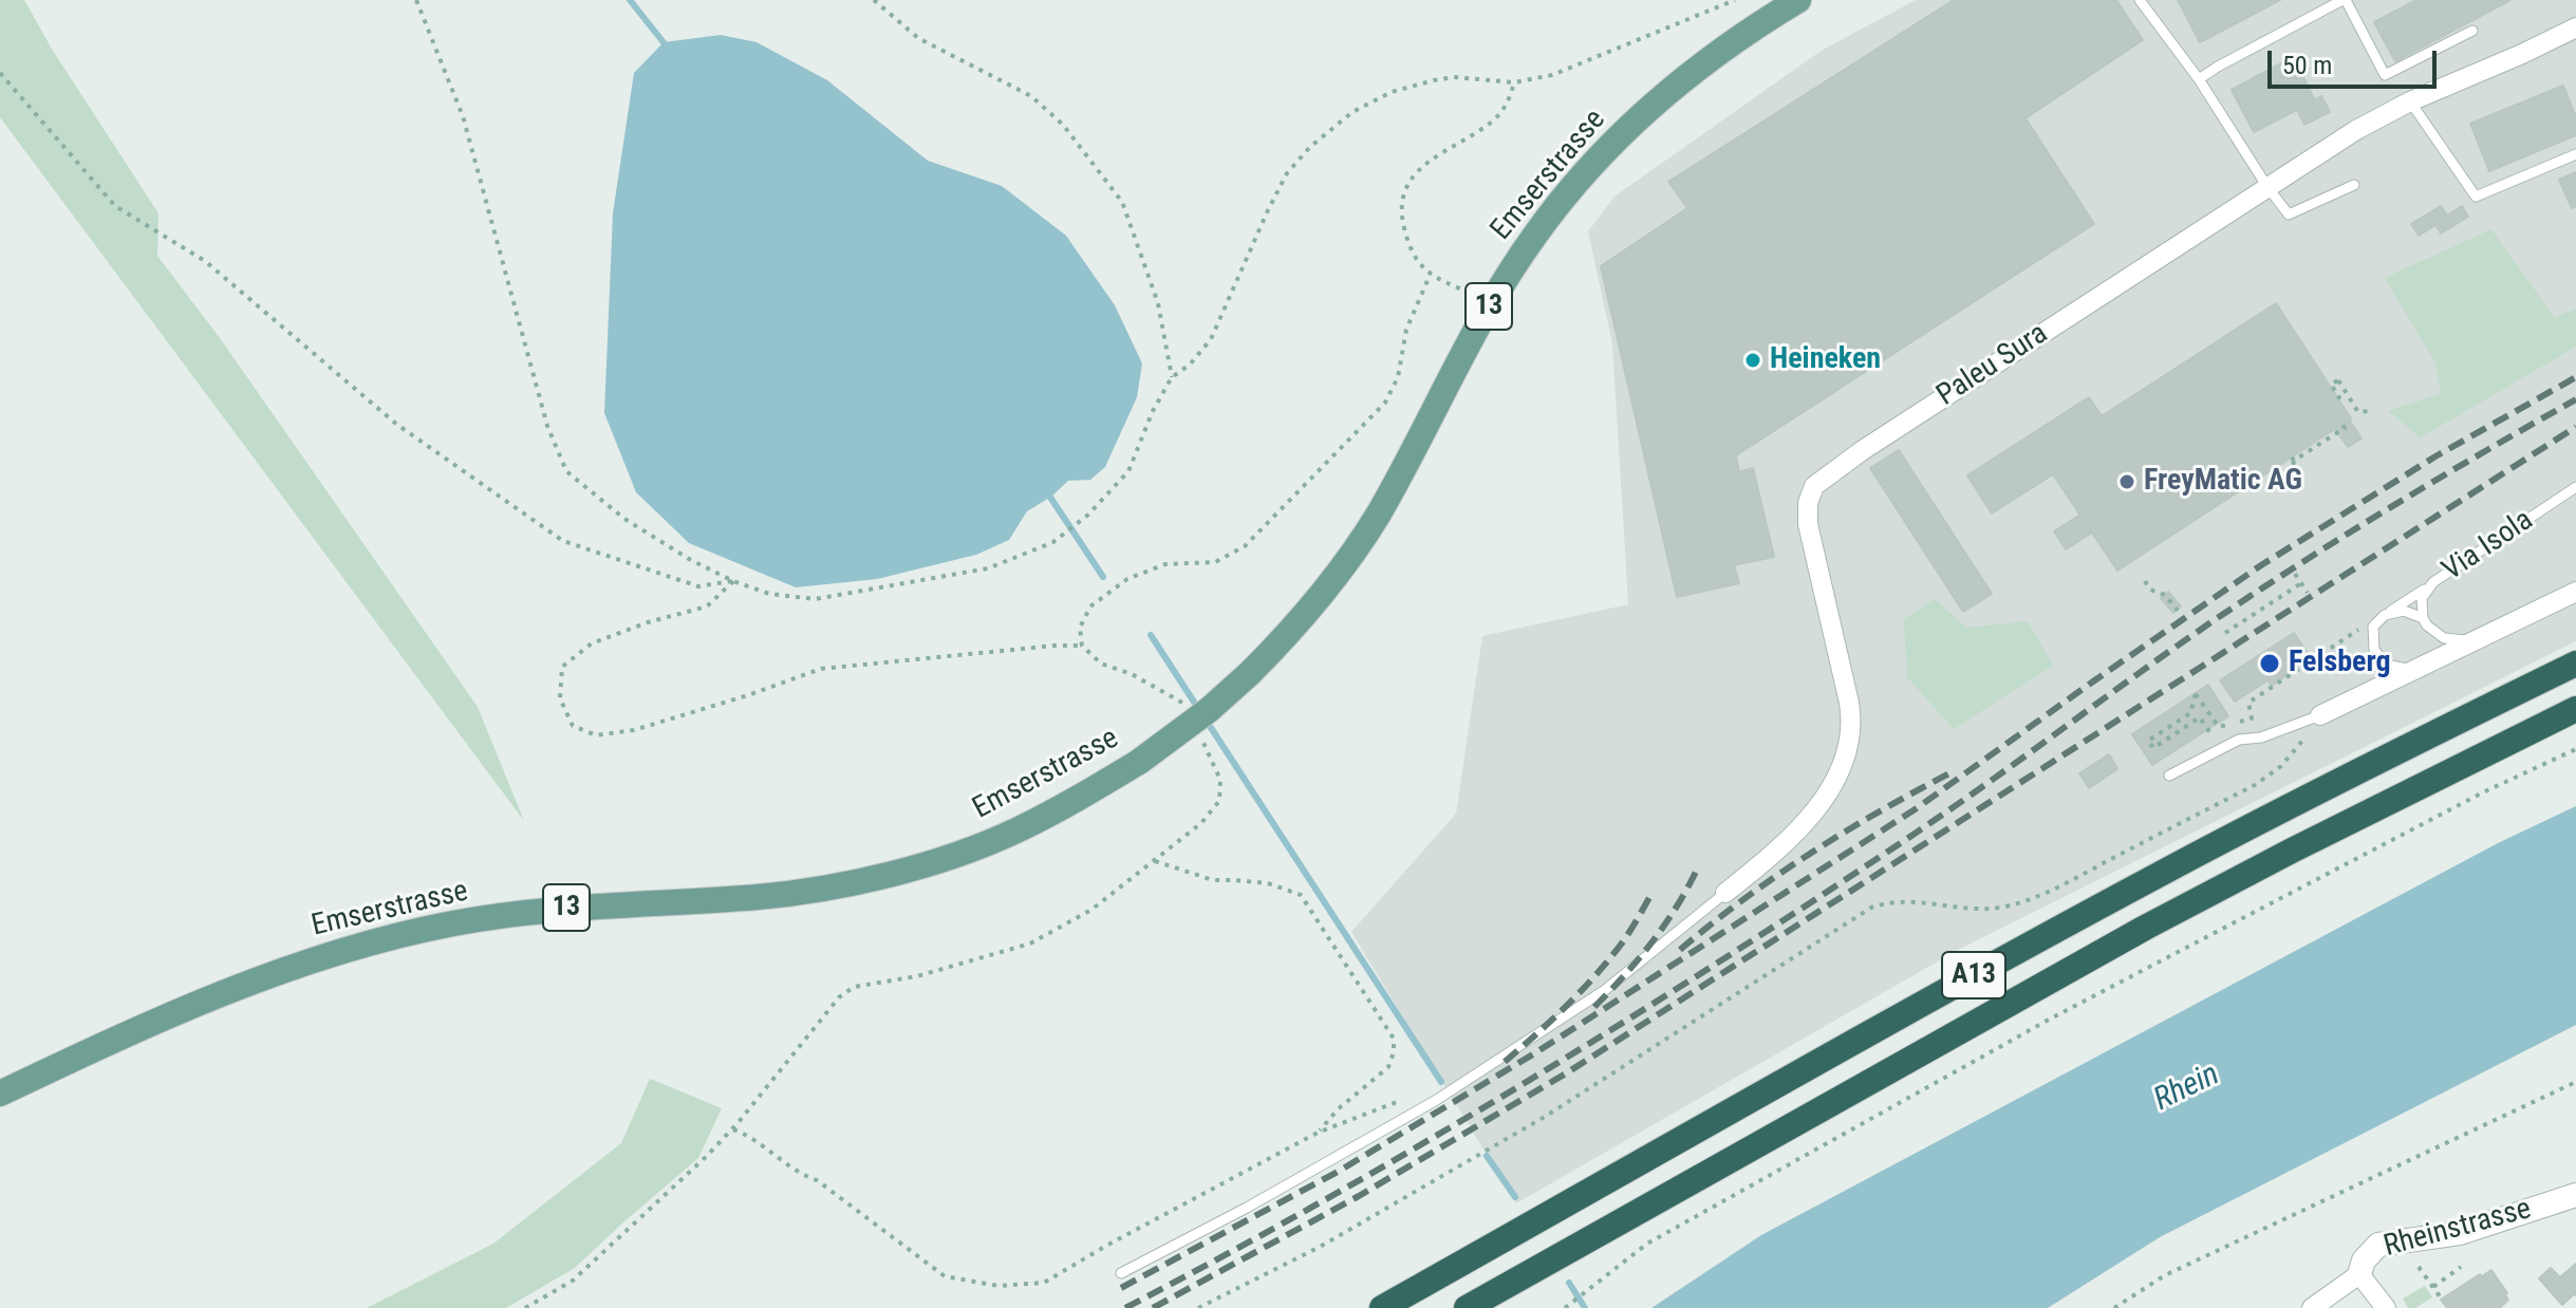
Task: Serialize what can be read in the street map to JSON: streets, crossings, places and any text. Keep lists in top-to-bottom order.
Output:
{
  "streets": {
    "highway": ["A13"],
    "main road": ["Emserstrasse", "13"],
    "street": ["Paleu Sura", "Rheinstrasse"],
    "lane": ["Via Isola"]
  },
  "water": ["Rhein"],
  "places": ["Heineken", "FreyMatic AG", "Felsberg"],
  "scale_bar": "50 m"
}
